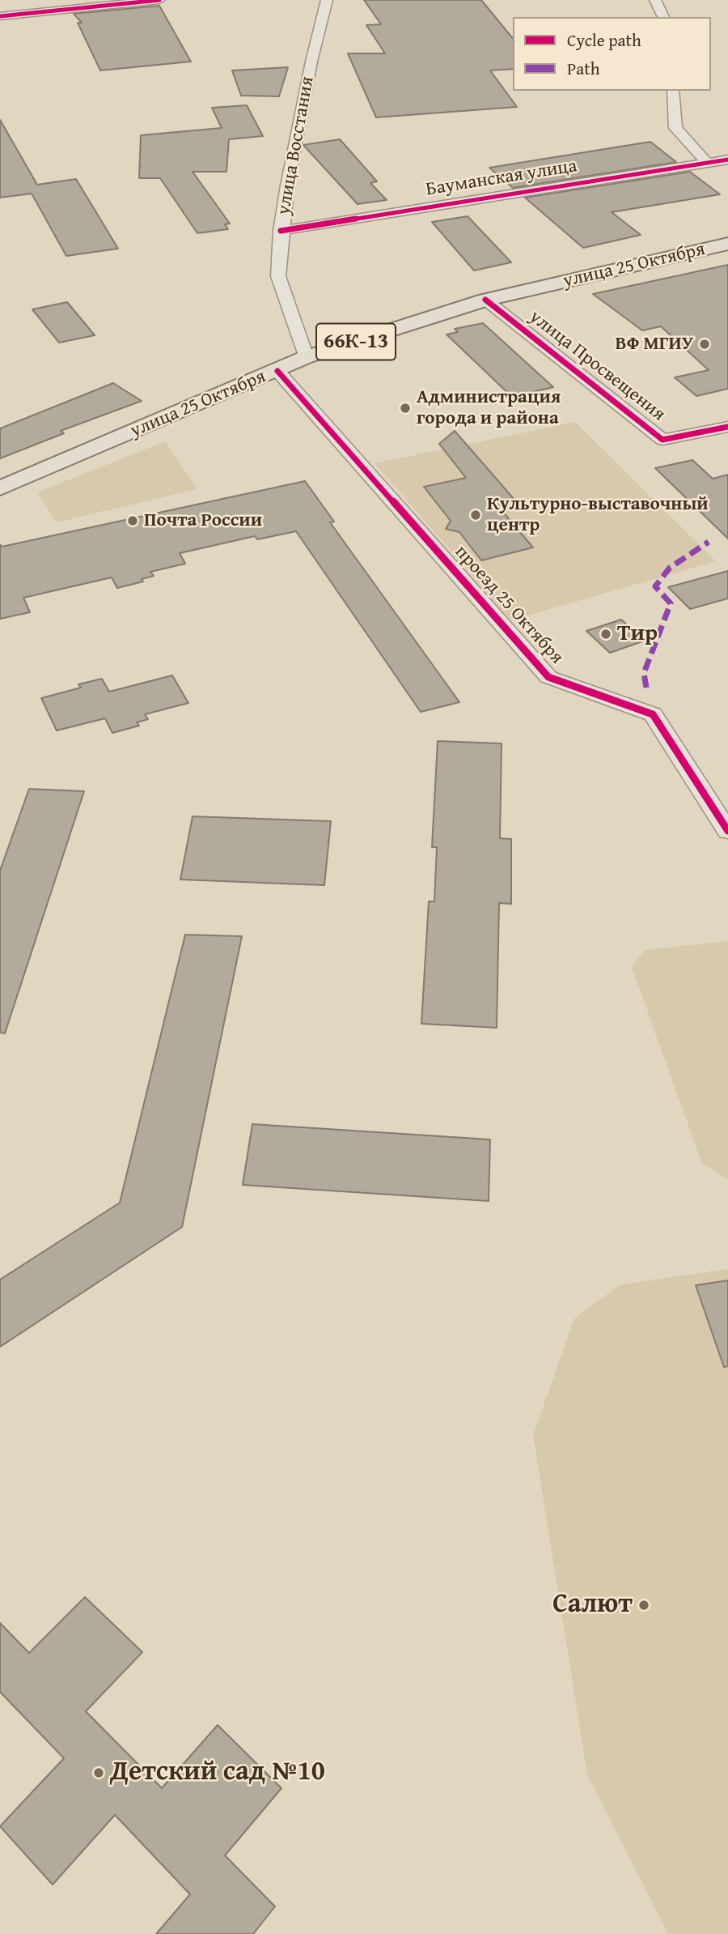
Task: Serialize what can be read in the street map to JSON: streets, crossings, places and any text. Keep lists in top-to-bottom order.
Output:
{
  "streets": {
    "main road": ["улица 25 Октября", "66К-13"],
    "street": [
      "улица Восстания",
      "Бауманская улица",
      "улица Просвещения",
      "проезд 25 Октября"
    ]
  },
  "crossings": [
    ["улица Восстания", "Бауманская улица"],
    ["улица Восстания", "улица 25 Октября"],
    ["улица 25 Октября", "улица Просвещения"],
    ["улица 25 Октября", "проезд 25 Октября"]
  ],
  "places": [
    "ВФ МГИУ",
    "Администрация города и района",
    "Культурно-выставочный центр",
    "Почта России",
    "Тир",
    "Салют",
    "Детский сад №10"
  ],
  "legend": ["Cycle path", "Path"]
}
